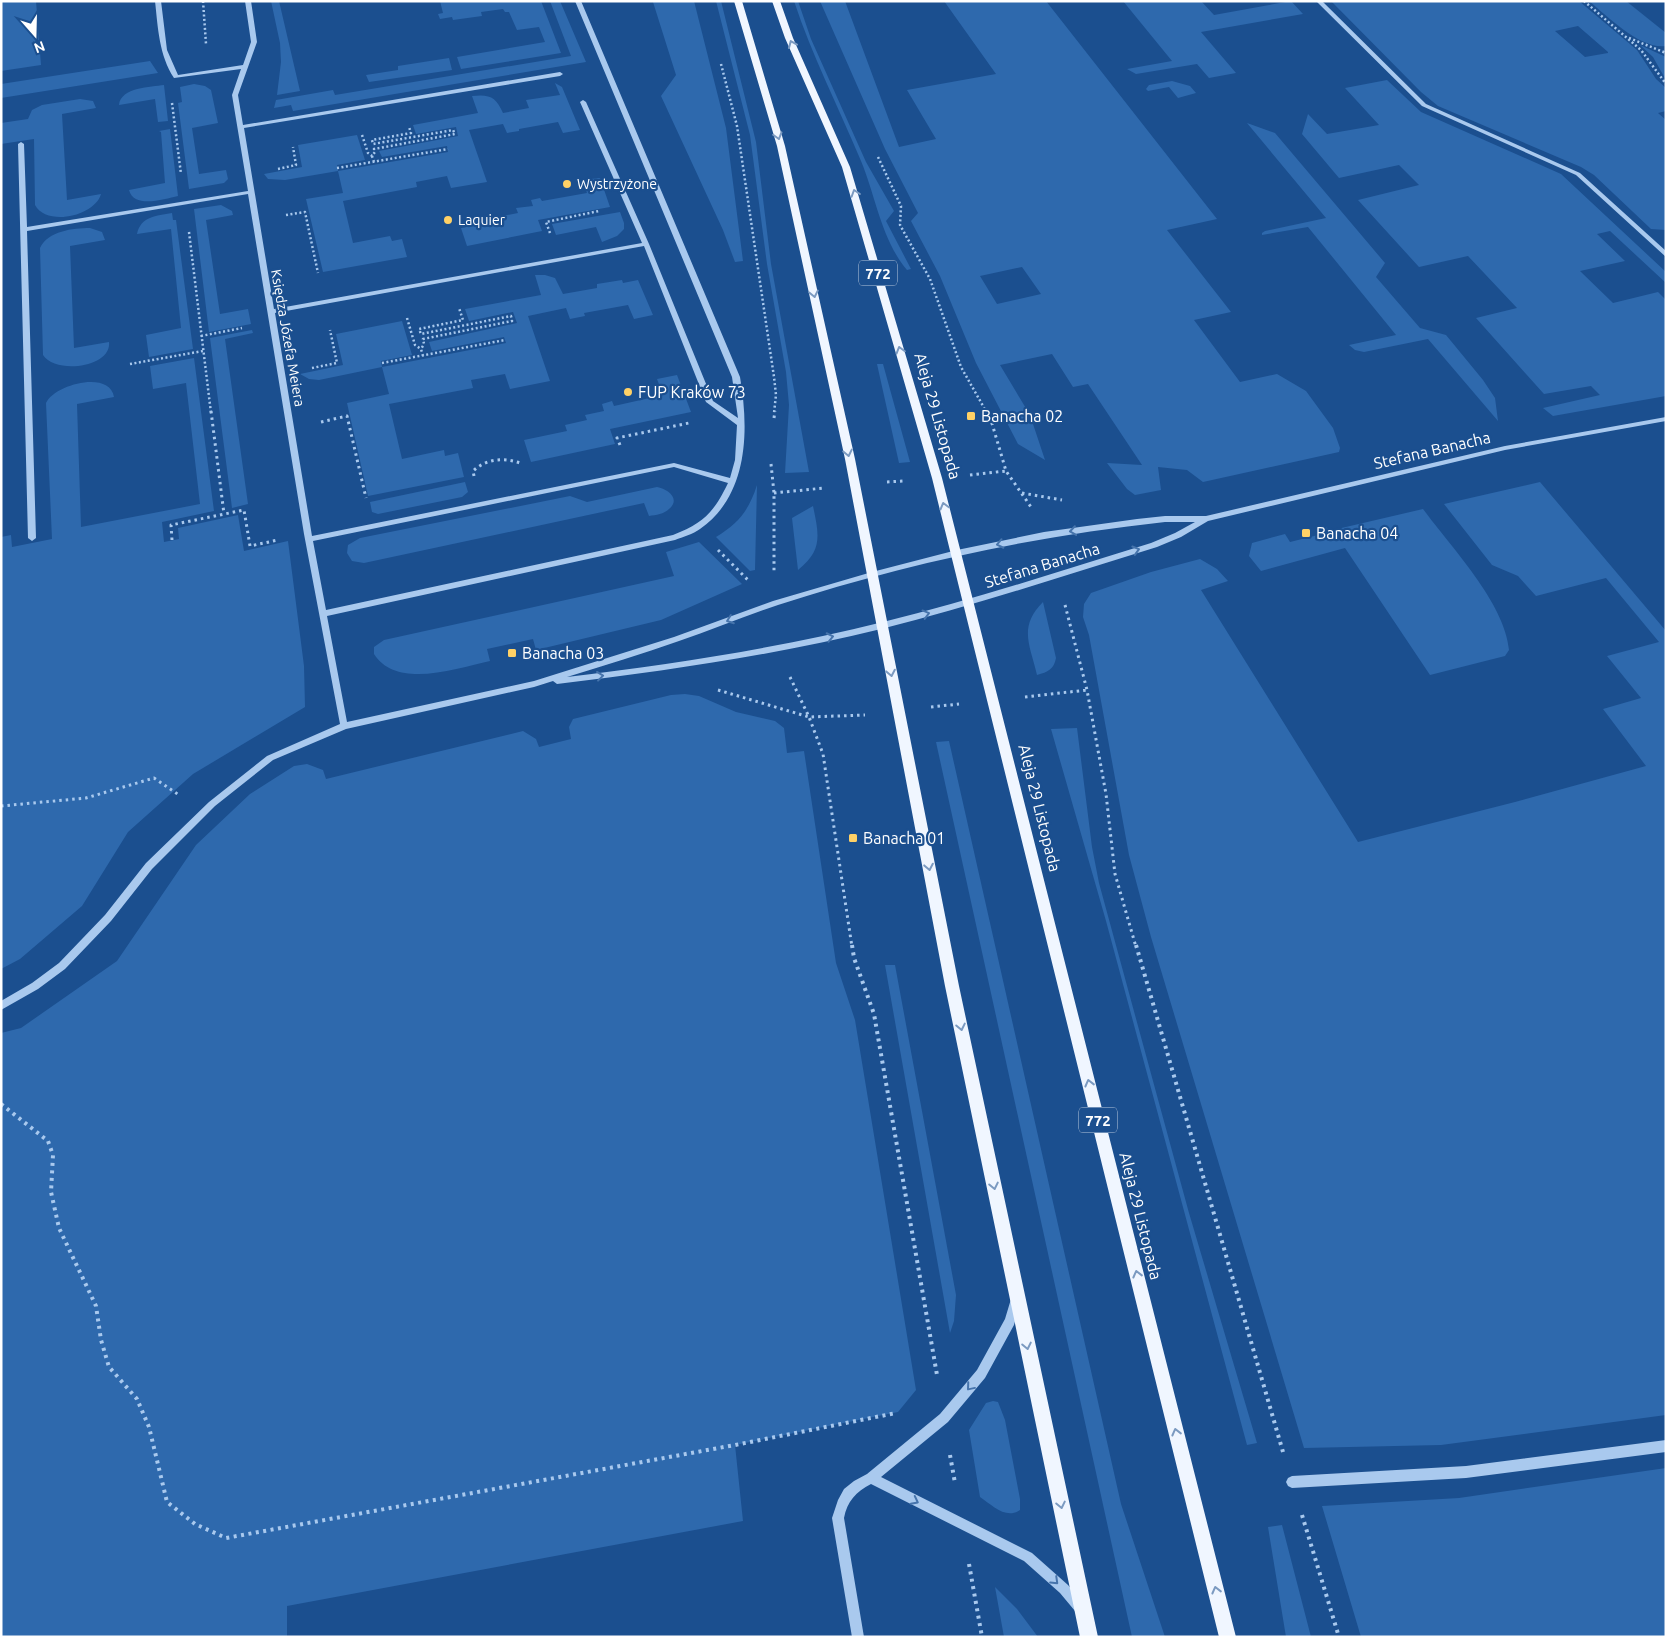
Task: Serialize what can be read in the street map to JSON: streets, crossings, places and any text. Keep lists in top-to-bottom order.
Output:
{
  "streets": {
    "main road": ["772", "Aleja 29 Listopada"],
    "street": ["Księdza Józefa Meiera", "Stefana Banacha"]
  },
  "crossings": [
    ["Aleja 29 Listopada", "Stefana Banacha"]
  ],
  "places": {
    "other": ["Wystrzyżone", "Laquier", "FUP Kraków 73"],
    "transit": [
      "Banacha 02",
      "Banacha 04",
      "Banacha 03",
      "Banacha 01"
    ]
  },
  "north": "bottom"
}
